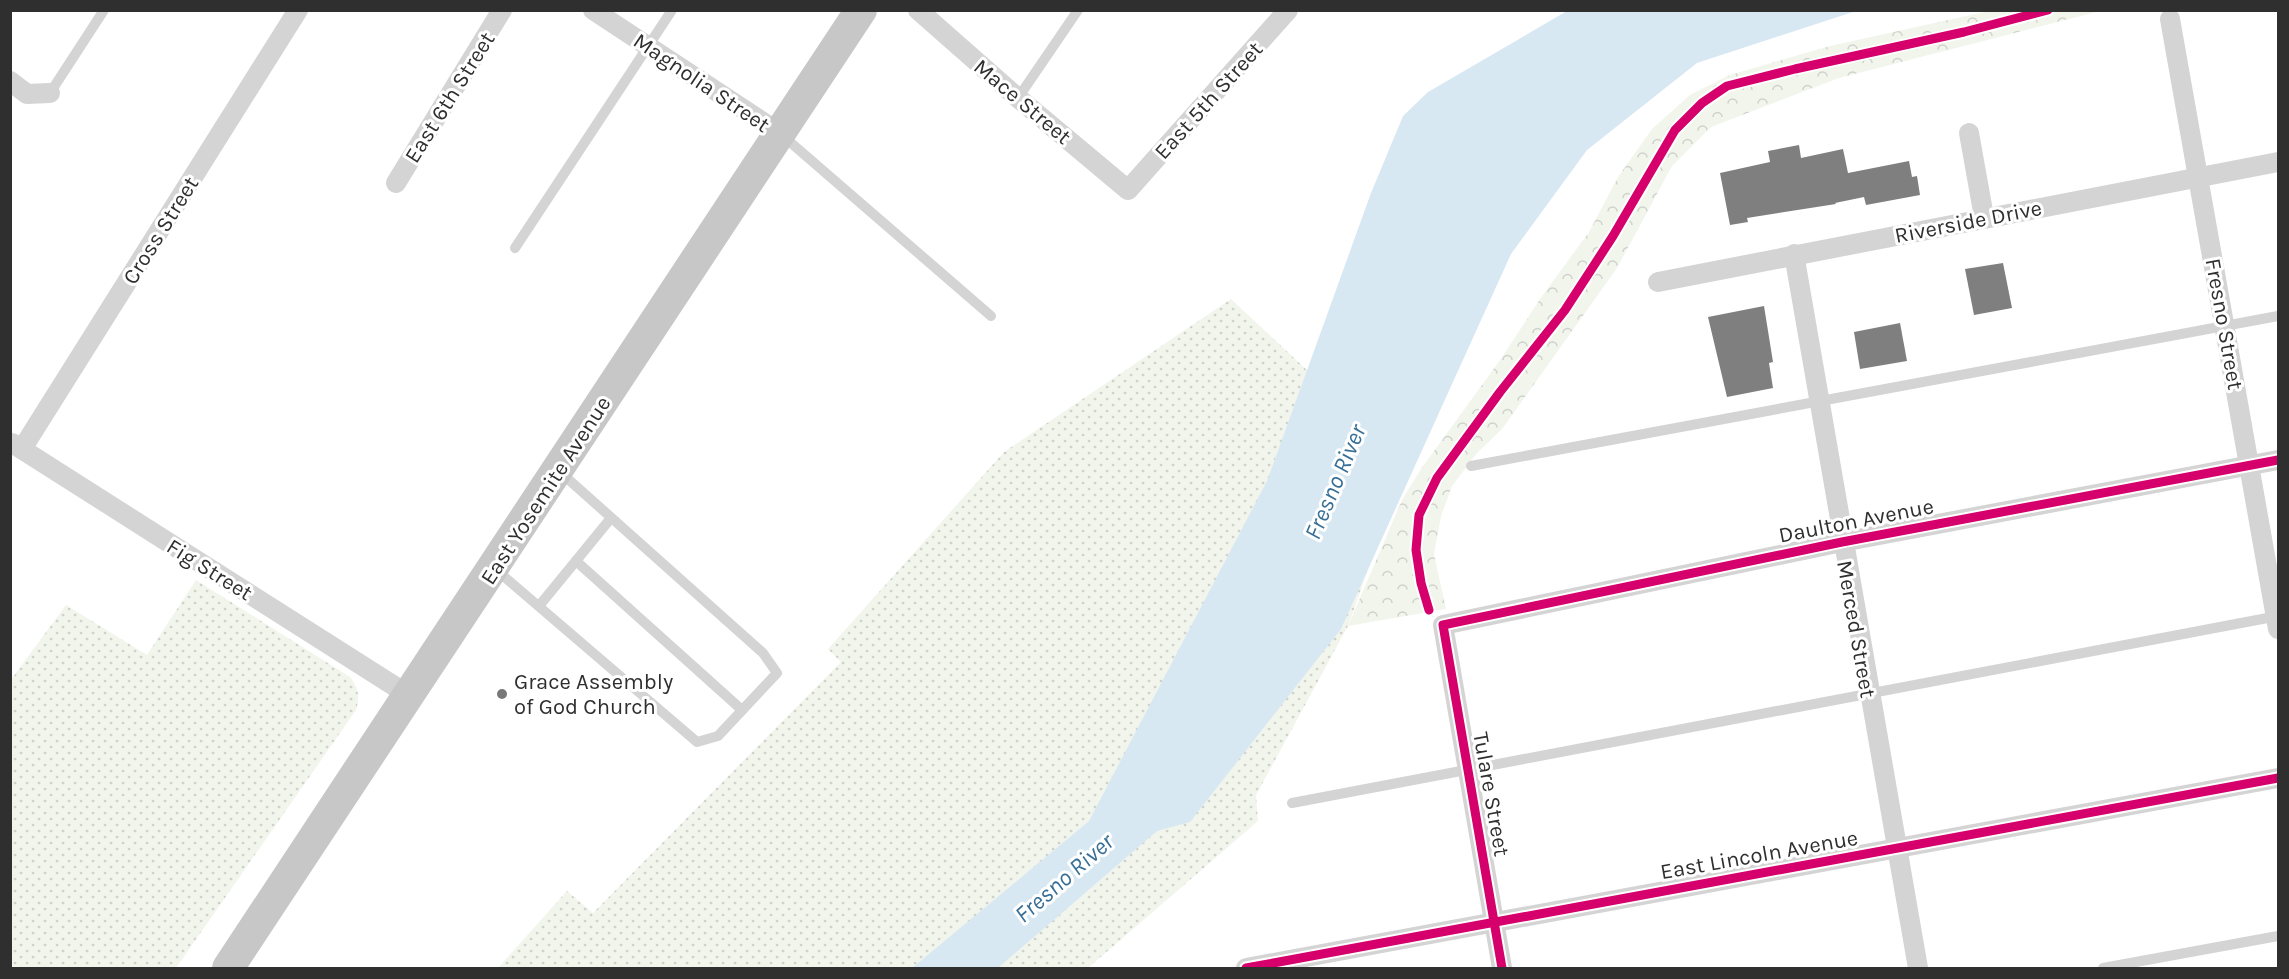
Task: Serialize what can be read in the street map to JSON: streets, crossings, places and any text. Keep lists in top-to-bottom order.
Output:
{
  "streets": {
    "main road": ["East Yosemite Avenue"],
    "street": [
      "Magnolia Street",
      "East 6th Street",
      "East 5th Street",
      "Mace Street",
      "Riverside Drive",
      "Cross Street",
      "Fresno Street",
      "Daulton Avenue",
      "Fig Street",
      "Merced Street",
      "Tulare Street",
      "East Lincoln Avenue"
    ]
  },
  "crossings": [
    ["Magnolia Street", "East Yosemite Avenue"],
    ["East 5th Street", "Mace Street"],
    ["Riverside Drive", "Fresno Street"],
    ["Riverside Drive", "Merced Street"],
    ["Cross Street", "Fig Street"],
    ["Fresno Street", "Daulton Avenue"],
    ["East Yosemite Avenue", "Fig Street"],
    ["Daulton Avenue", "Merced Street"],
    ["Daulton Avenue", "Tulare Street"],
    ["Merced Street", "East Lincoln Avenue"],
    ["Tulare Street", "East Lincoln Avenue"]
  ],
  "water": ["Fresno River"],
  "places": ["Grace Assembly of God Church"]
}
